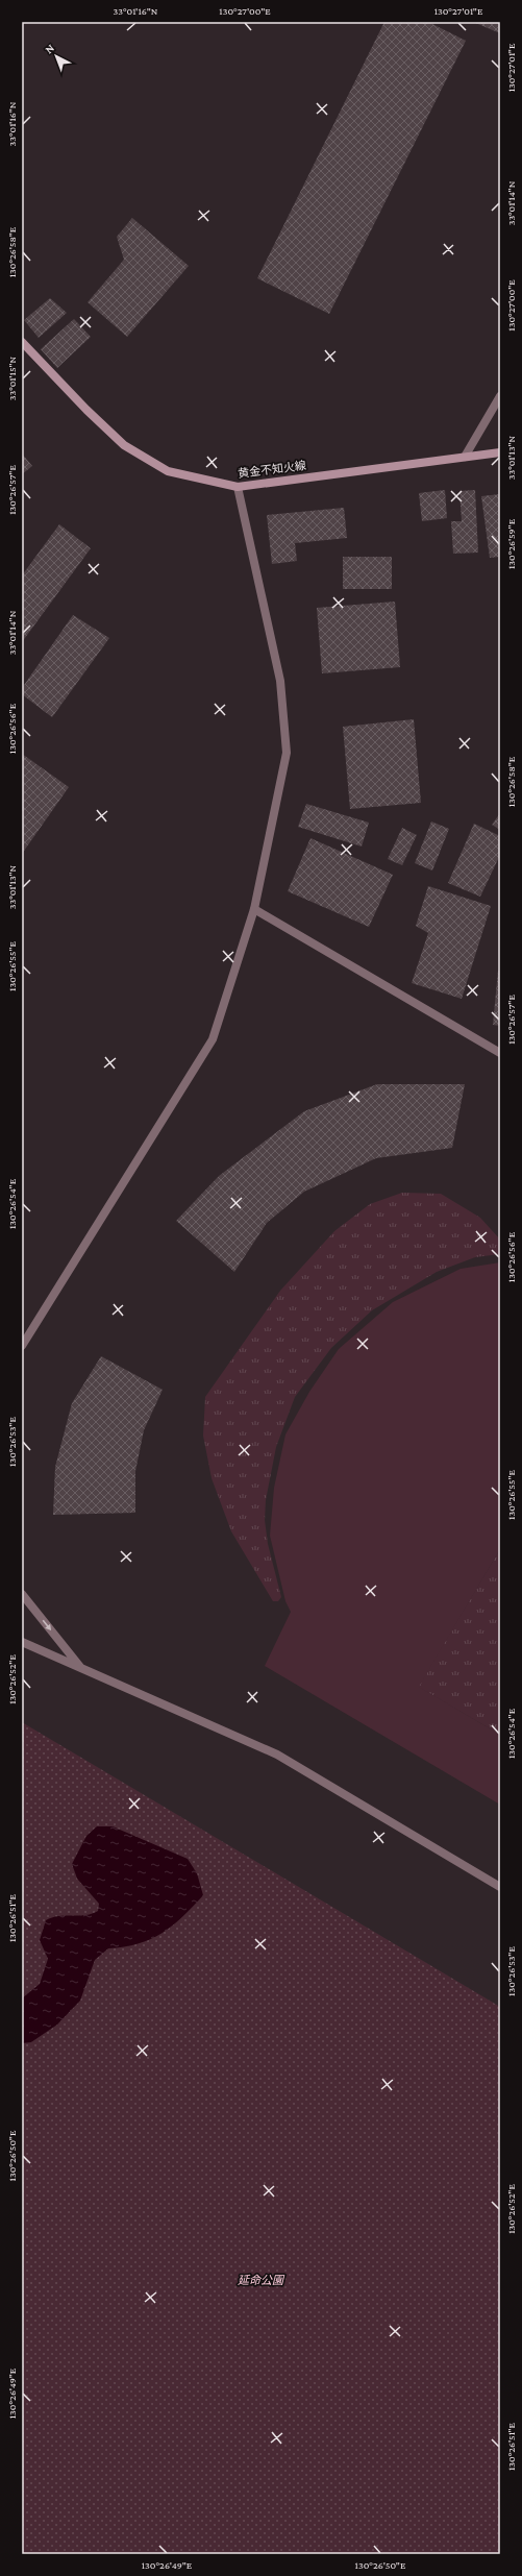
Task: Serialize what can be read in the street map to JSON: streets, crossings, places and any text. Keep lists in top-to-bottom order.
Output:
{
  "streets": {
    "main road": ["黄金不知火線"]
  },
  "parks": ["延命公園"],
  "north": "top left",
  "coordinates": [
    "33°01'16\"N",
    "130°27'00\"E",
    "130°27'01\"E",
    "33°01'14\"N",
    "130°26'58\"E",
    "33°01'15\"N",
    "33°01'13\"N",
    "130°26'57\"E",
    "130°26'59\"E",
    "130°26'56\"E",
    "130°26'55\"E",
    "130°26'54\"E",
    "130°26'53\"E",
    "130°26'52\"E",
    "130°26'51\"E",
    "130°26'50\"E",
    "130°26'49\"E"
  ]
}
